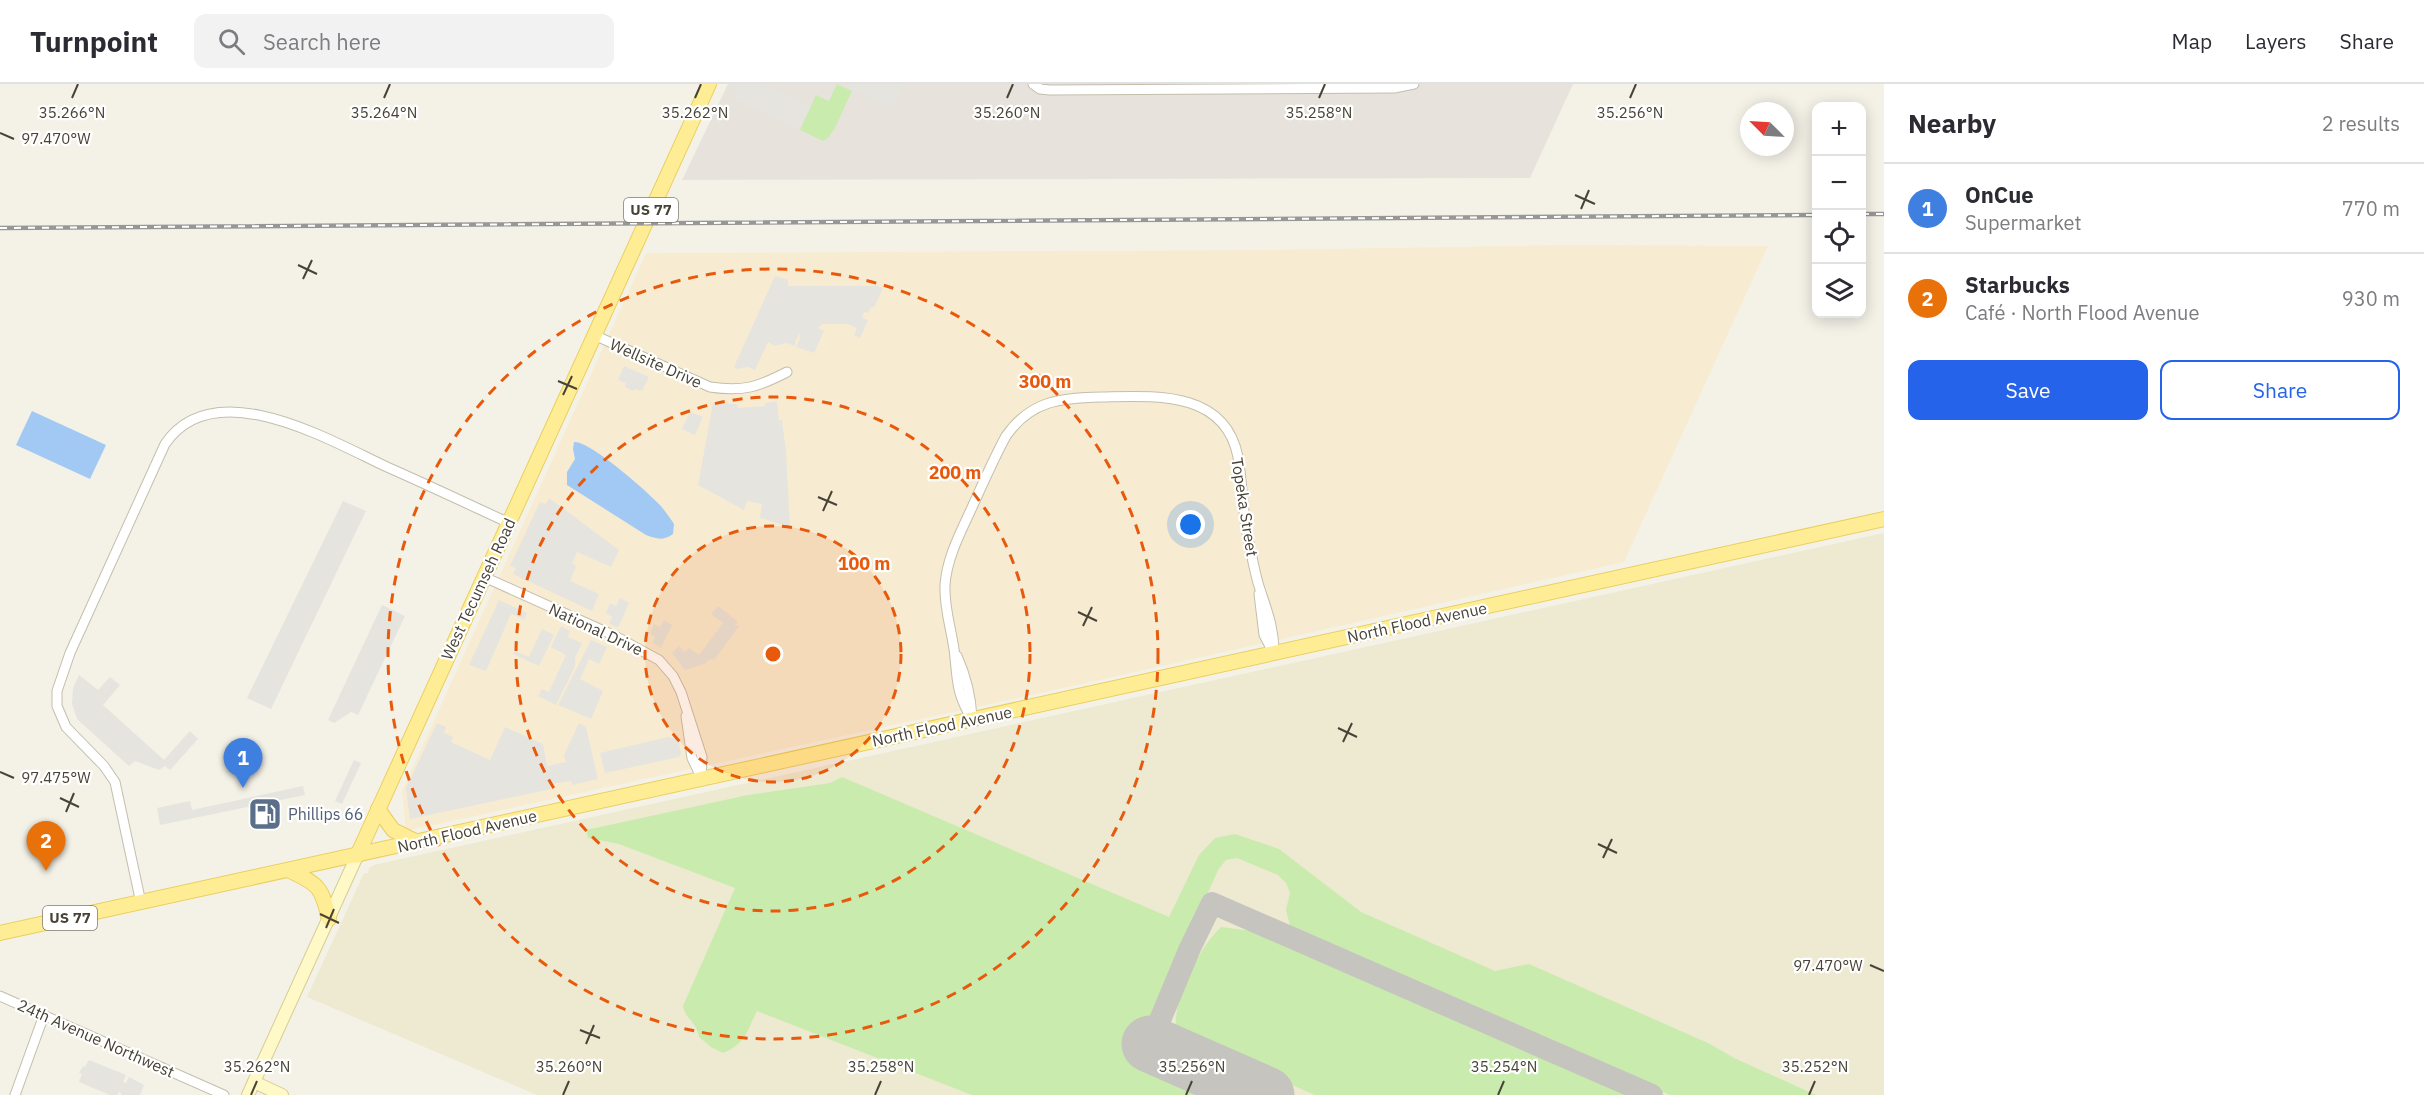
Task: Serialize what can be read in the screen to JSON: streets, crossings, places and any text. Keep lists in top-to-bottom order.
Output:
{
  "streets": {
    "main road": ["US 77", "West Tecumseh Road", "North Flood Avenue"],
    "street": [
      "Wellsite Drive",
      "Topeka Street",
      "National Drive",
      "24th Avenue Northwest"
    ]
  },
  "crossings": [
    ["Wellsite Drive", "West Tecumseh Road"],
    ["Topeka Street", "North Flood Avenue"],
    ["West Tecumseh Road", "North Flood Avenue"],
    ["West Tecumseh Road", "National Drive"],
    ["North Flood Avenue", "National Drive"]
  ],
  "places": {
    "fuel station": ["Phillips 66"]
  },
  "north": "top left",
  "page": {
    "header": "Turnpoint",
    "search": "Search here",
    "nav": ["Map", "Layers", "Share"],
    "heading": ["Nearby", "2 results"],
    "map_buttons": ["+", "−"],
    "list": [
      {
        "mark": "1",
        "name": "OnCue",
        "note": "Supermarket",
        "value": "770 m"
      },
      {
        "mark": "2",
        "name": "Starbucks",
        "note": "Café · North Flood Avenue",
        "value": "930 m"
      }
    ],
    "buttons": ["Save", "Share"],
    "pins": ["1", "2"]
  },
  "coordinates": [
    "35.266°N",
    "35.262°N",
    "35.260°N",
    "35.258°N",
    "35.256°N",
    "35.264°N",
    "97.470°W",
    "97.475°W",
    "35.254°N",
    "35.252°N"
  ],
  "rings": ["300 m", "200 m", "100 m"]
}
